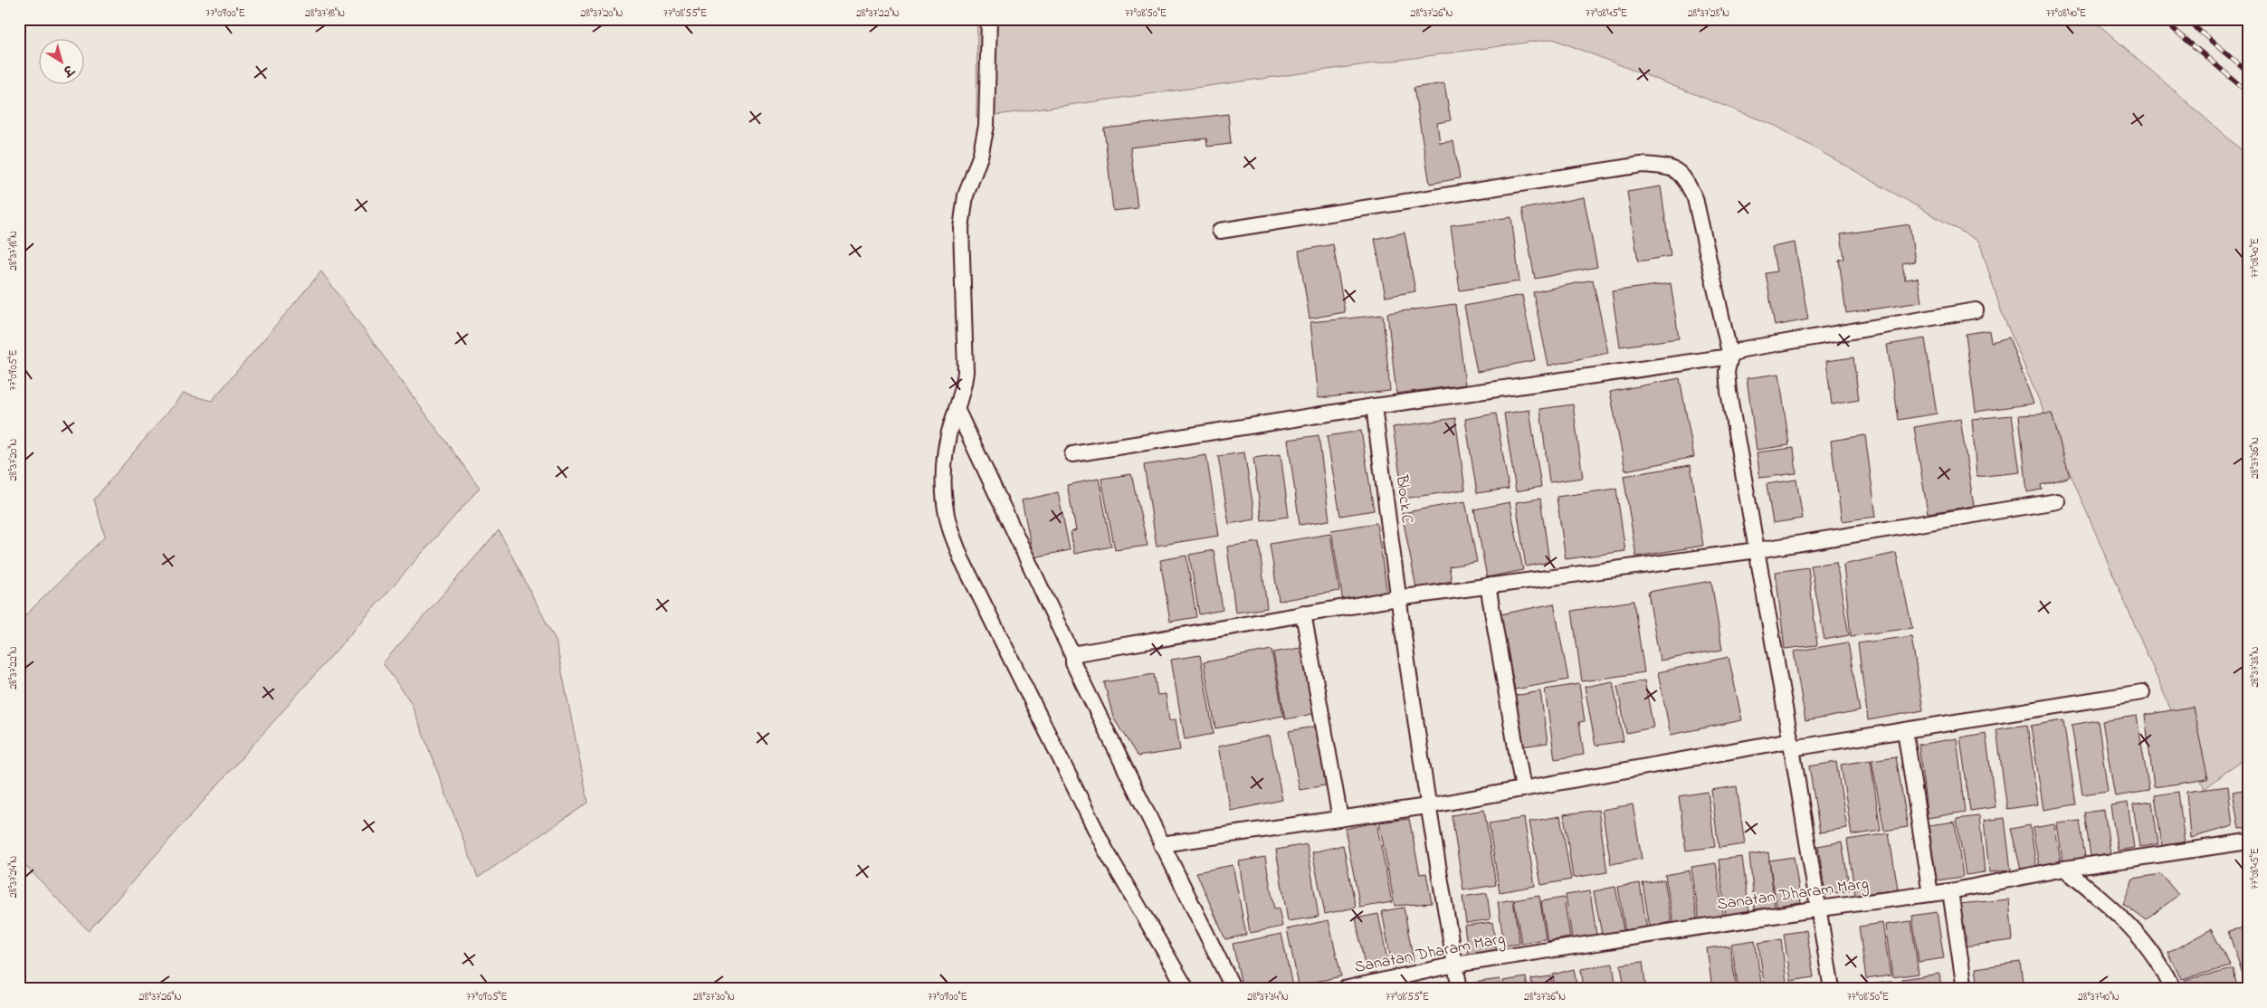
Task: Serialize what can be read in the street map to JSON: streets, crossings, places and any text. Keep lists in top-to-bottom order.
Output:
{
  "streets": {
    "street": ["Block C", "Sanatan Dharam Marg"]
  },
  "crossings": [
    ["Block C", "Sanatan Dharam Marg"]
  ],
  "north": "bottom right",
  "coordinates": [
    "77°09'00\"E",
    "28°37'18\"N",
    "28°37'20\"N",
    "77°08'55\"E",
    "28°37'22\"N",
    "77°08'50\"E",
    "28°37'26\"N",
    "77°08'45\"E",
    "28°37'28\"N",
    "77°08'40\"E",
    "77°09'05\"E",
    "28°37'36\"N",
    "28°37'38\"N",
    "28°37'24\"N",
    "28°37'30\"N",
    "28°37'34\"N",
    "28°37'40\"N"
  ]
}
